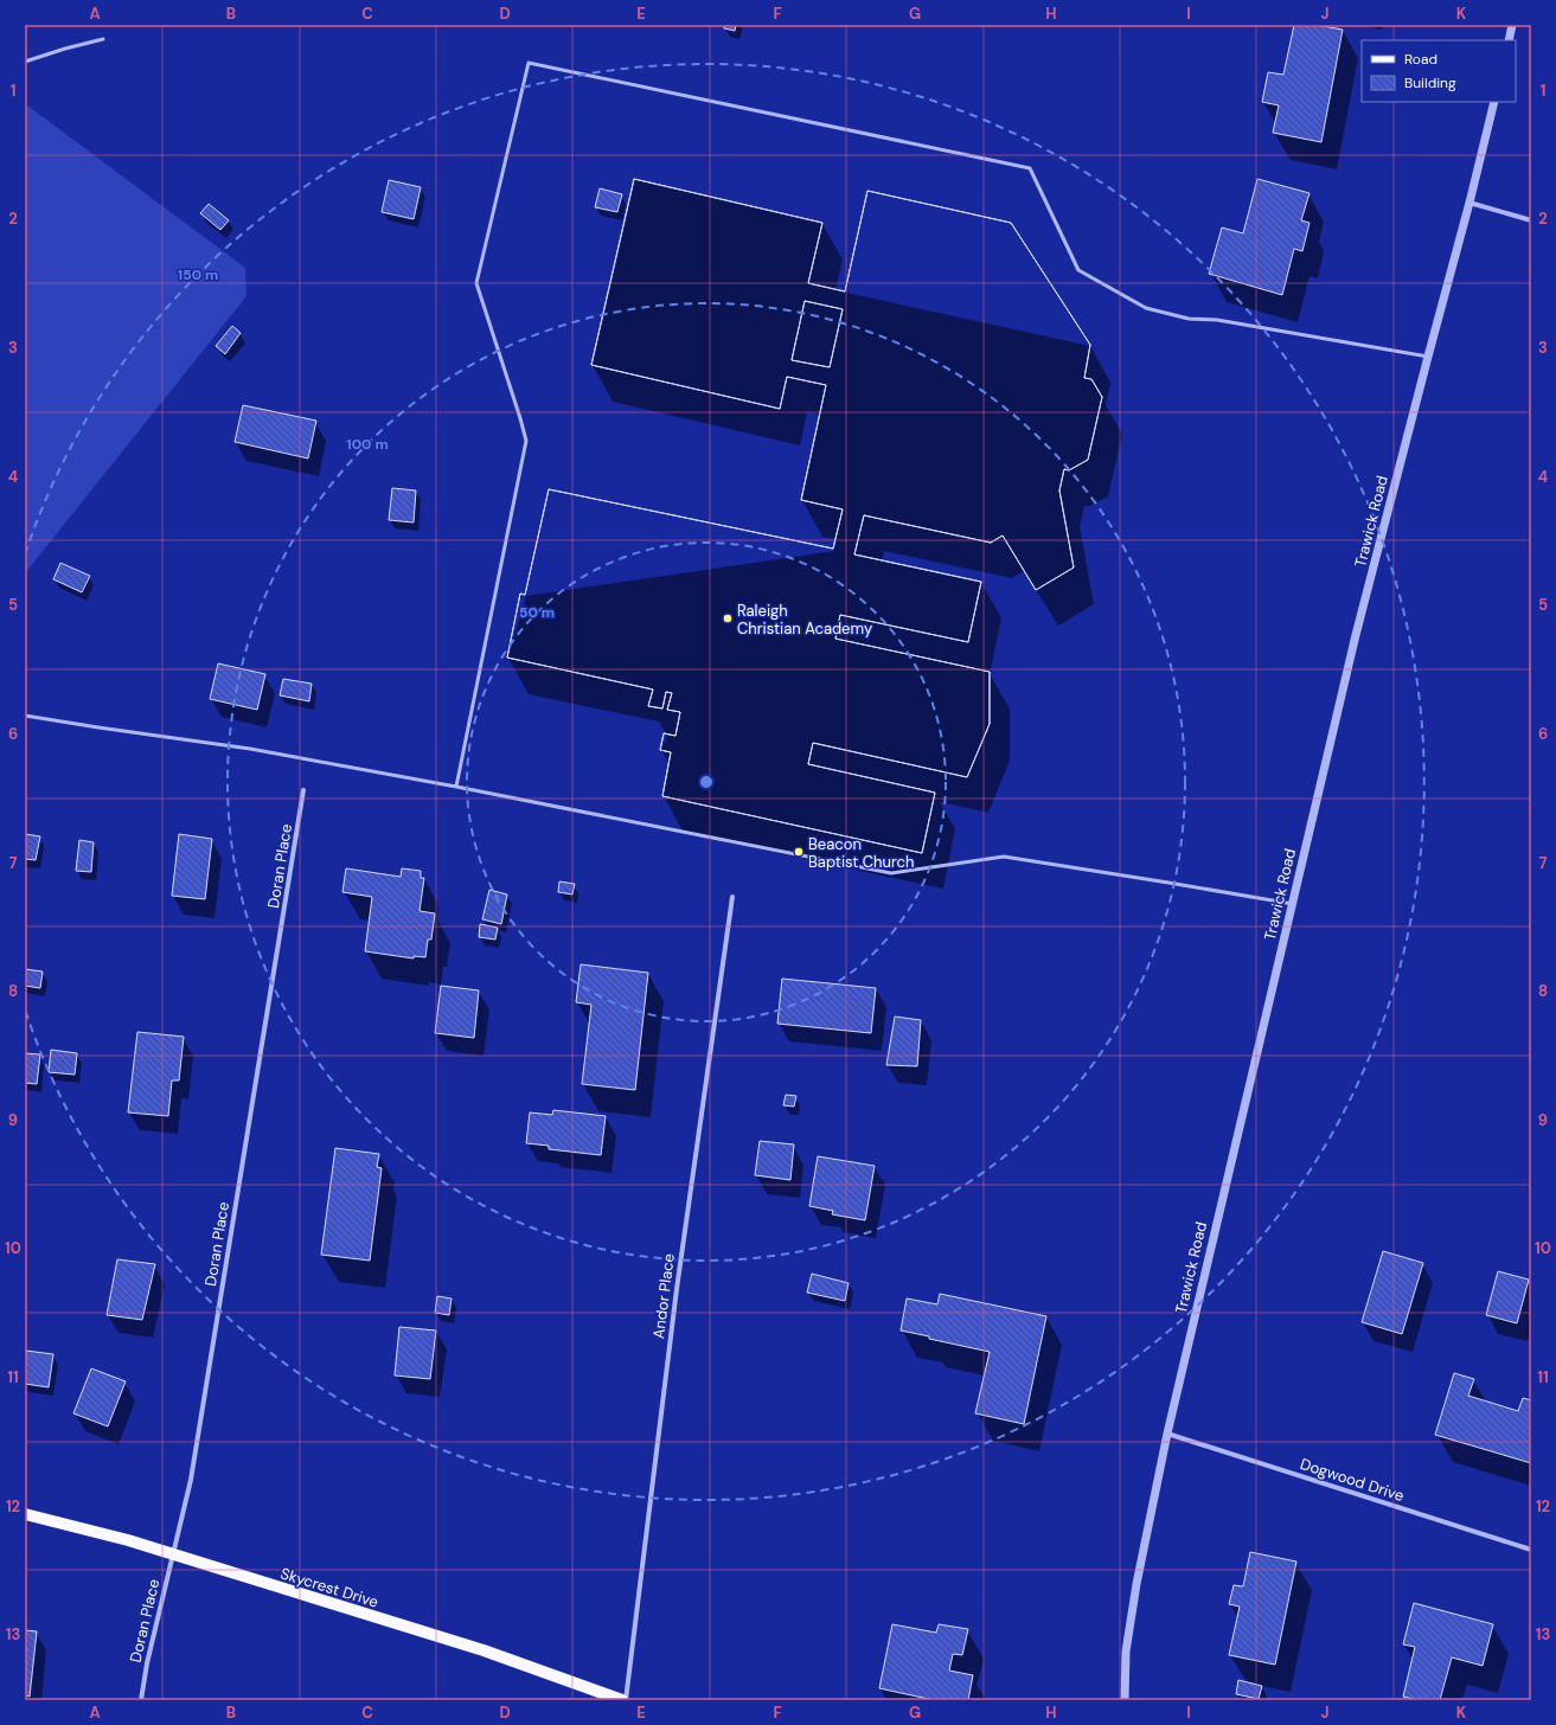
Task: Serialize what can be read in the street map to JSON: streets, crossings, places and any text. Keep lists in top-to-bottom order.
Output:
{
  "streets": {
    "main road": ["Skycrest Drive"],
    "street": [
      "Trawick Road",
      "Doran Place",
      "Andor Place",
      "Dogwood Drive"
    ]
  },
  "crossings": [
    ["Trawick Road", "Dogwood Drive"],
    ["Doran Place", "Skycrest Drive"],
    ["Andor Place", "Skycrest Drive"]
  ],
  "places": ["Raleigh Christian Academy", "Beacon Baptist Church"],
  "legend": ["Road", "Building"],
  "grid": {
    "columns": [
      "A",
      "B",
      "C",
      "D",
      "E",
      "F",
      "G",
      "H",
      "I",
      "J",
      "K"
    ],
    "rows": [
      "1",
      "2",
      "3",
      "4",
      "5",
      "6",
      "7",
      "8",
      "9",
      "10",
      "11",
      "12",
      "13"
    ]
  },
  "rings": ["150 m", "100 m", "50 m"]
}
